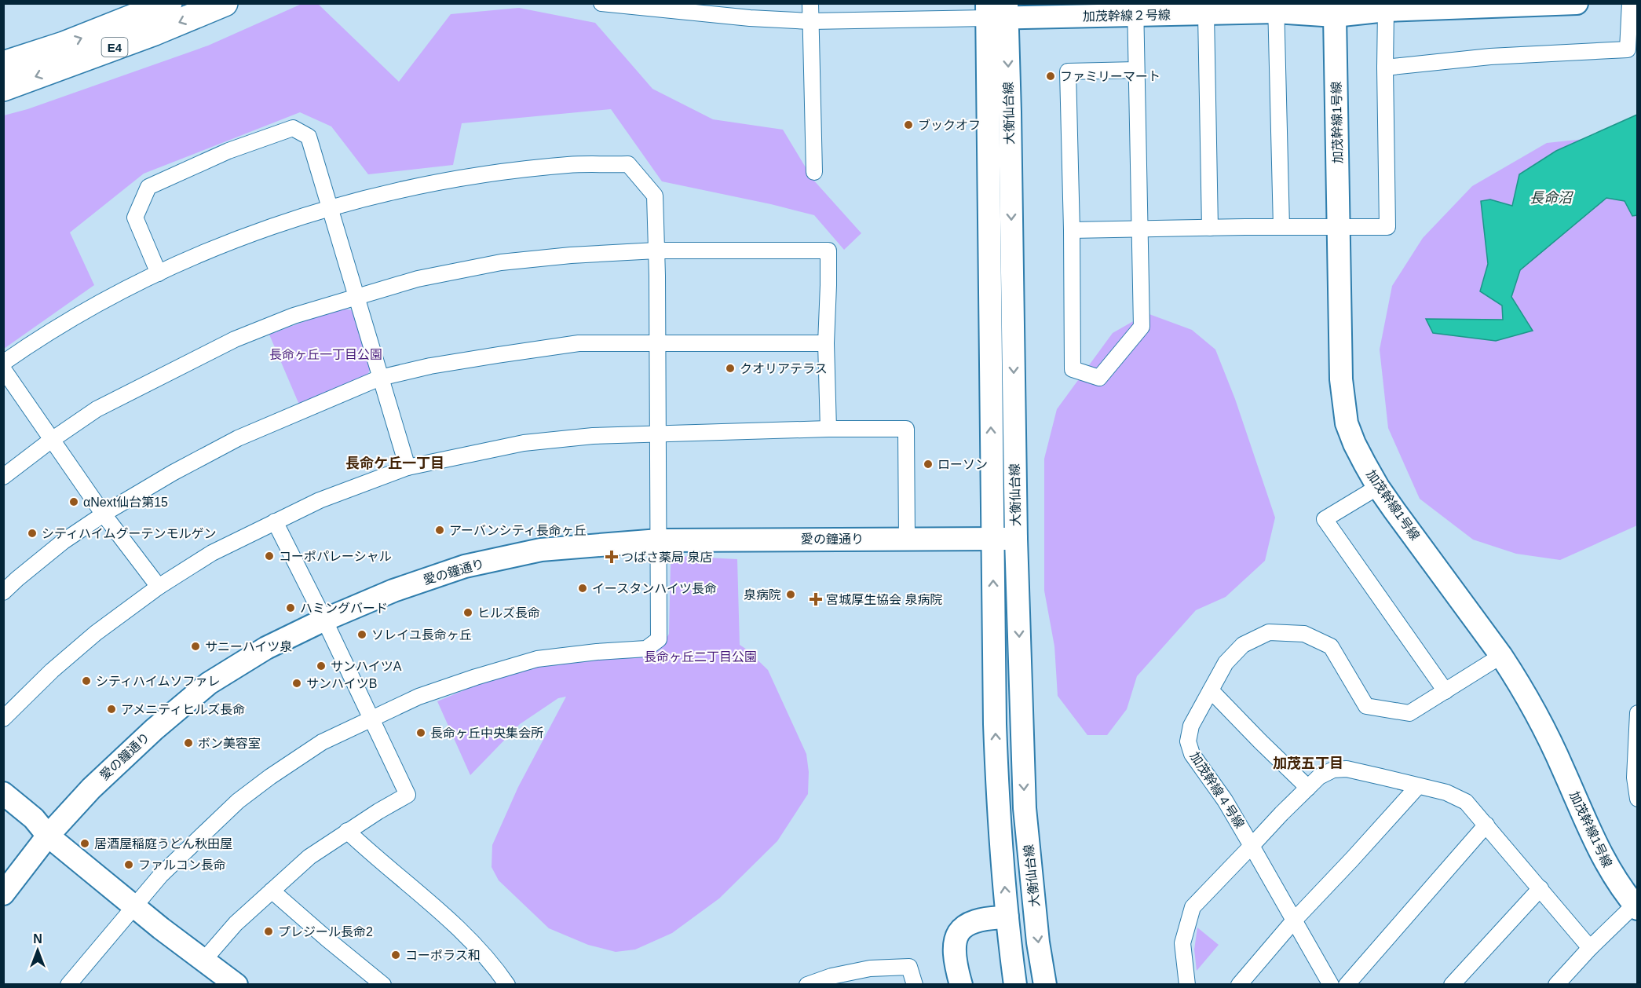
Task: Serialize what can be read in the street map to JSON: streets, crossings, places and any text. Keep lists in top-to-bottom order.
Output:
{
  "streets": {
    "highway": ["E4"],
    "street": [
      "加茂幹線２号線",
      "大衡仙台線",
      "加茂幹線1号線",
      "愛の鐘通り",
      "加茂幹線４号線"
    ]
  },
  "crossings": [
    ["加茂幹線２号線", "大衡仙台線"],
    ["加茂幹線２号線", "加茂幹線1号線"],
    ["大衡仙台線", "愛の鐘通り"],
    ["加茂幹線1号線", "加茂幹線４号線"]
  ],
  "districts": ["長命ケ丘一丁目", "加茂五丁目"],
  "water": ["長命沼"],
  "parks": ["長命ヶ丘一丁目公園", "長命ヶ丘二丁目公園"],
  "places": {
    "other": [
      "ファミリーマート",
      "ブックオフ",
      "クオリアテラス",
      "ローソン",
      "αNext仙台第15",
      "アーバンシティ長命ヶ丘",
      "シティハイムグーテンモルゲン",
      "コーポパレーシャル",
      "イースタンハイツ長命",
      "泉病院",
      "ハミングバード",
      "ヒルズ長命",
      "ソレイユ長命ヶ丘",
      "サニーハイツ泉",
      "サンハイツA",
      "シティハイムソファレ",
      "サンハイツB",
      "アメニティヒルズ長命",
      "長命ヶ丘中央集会所",
      "ボン美容室",
      "居酒屋稲庭うどん秋田屋",
      "ファルコン長命",
      "プレジール長命2",
      "コーポラス和"
    ],
    "health": ["つばさ薬局 泉店", "宮城厚生協会 泉病院"]
  },
  "north": "top"
}
